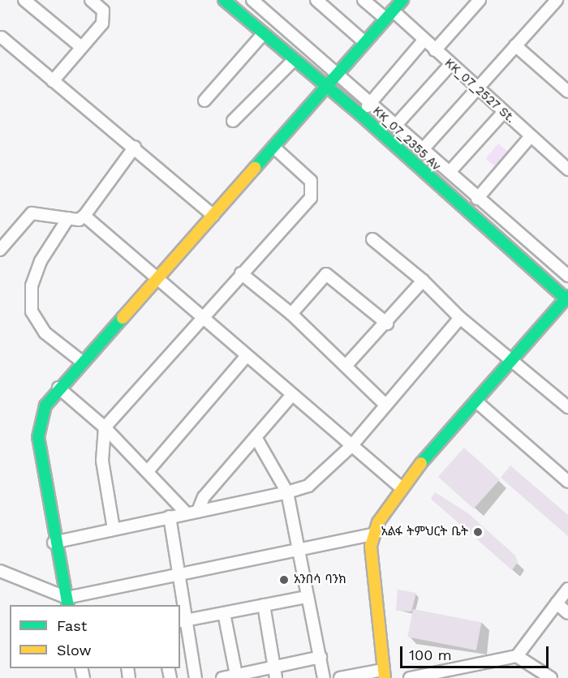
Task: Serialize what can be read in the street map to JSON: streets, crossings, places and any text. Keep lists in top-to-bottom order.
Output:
{
  "streets": {
    "street": ["KK_07_2527 St.", "KK_07_2355 Av"]
  },
  "places": ["አልፋ ትምህርት ቤት", "አንበሳ ባንክ"],
  "legend": ["Fast", "Slow"],
  "scale_bar": "100 m"
}
